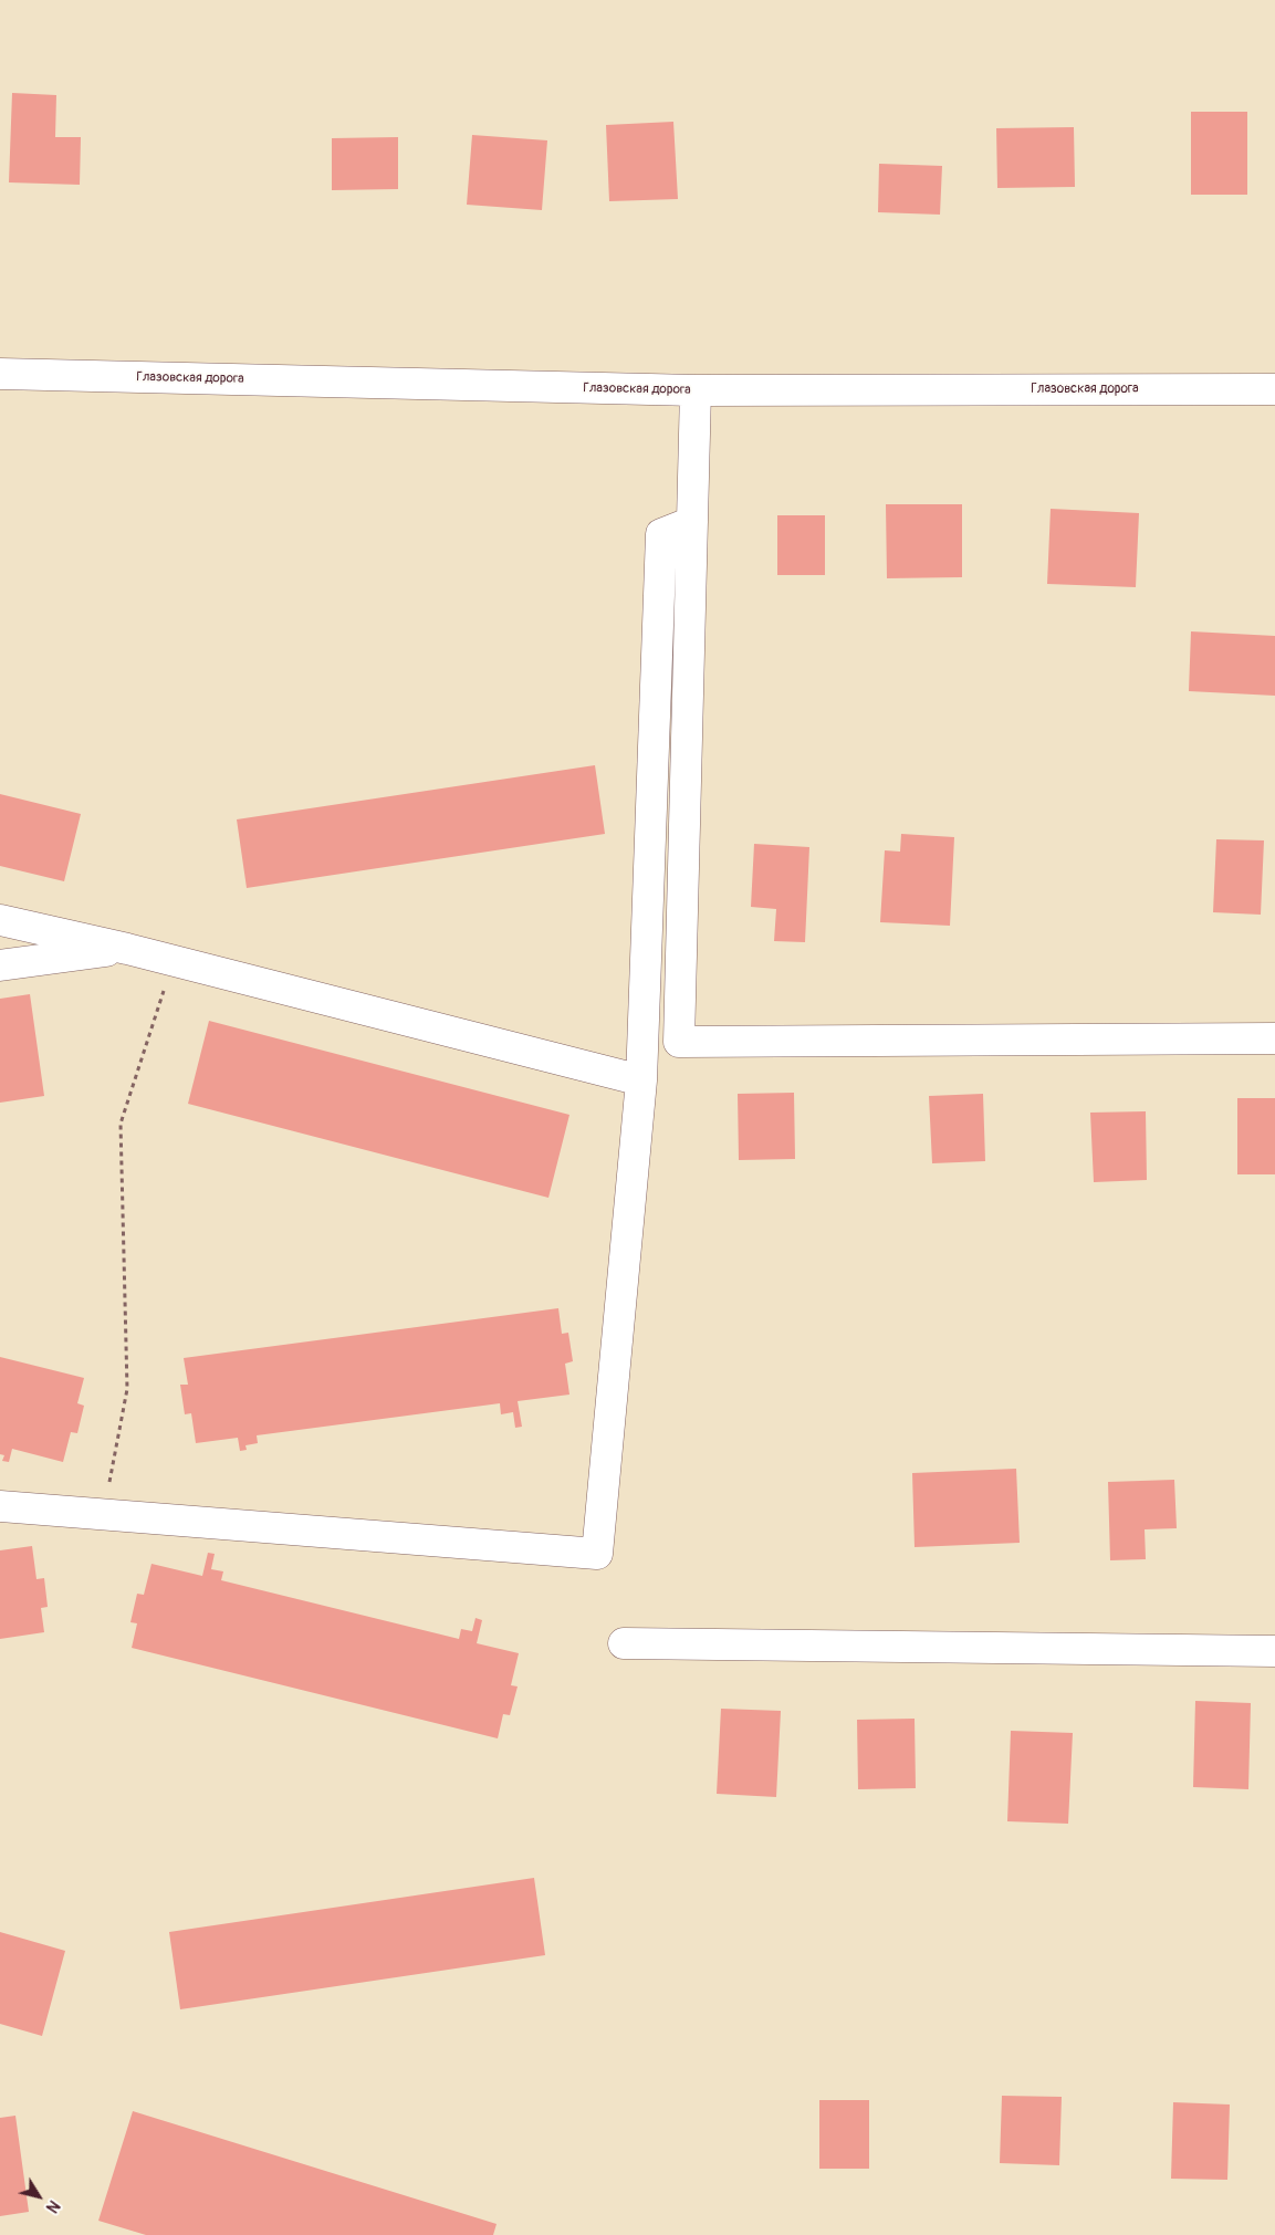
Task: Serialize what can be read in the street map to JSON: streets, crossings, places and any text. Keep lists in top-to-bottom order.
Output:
{
  "streets": {
    "street": ["Глазовская дорога"]
  },
  "north": "bottom right"
}
